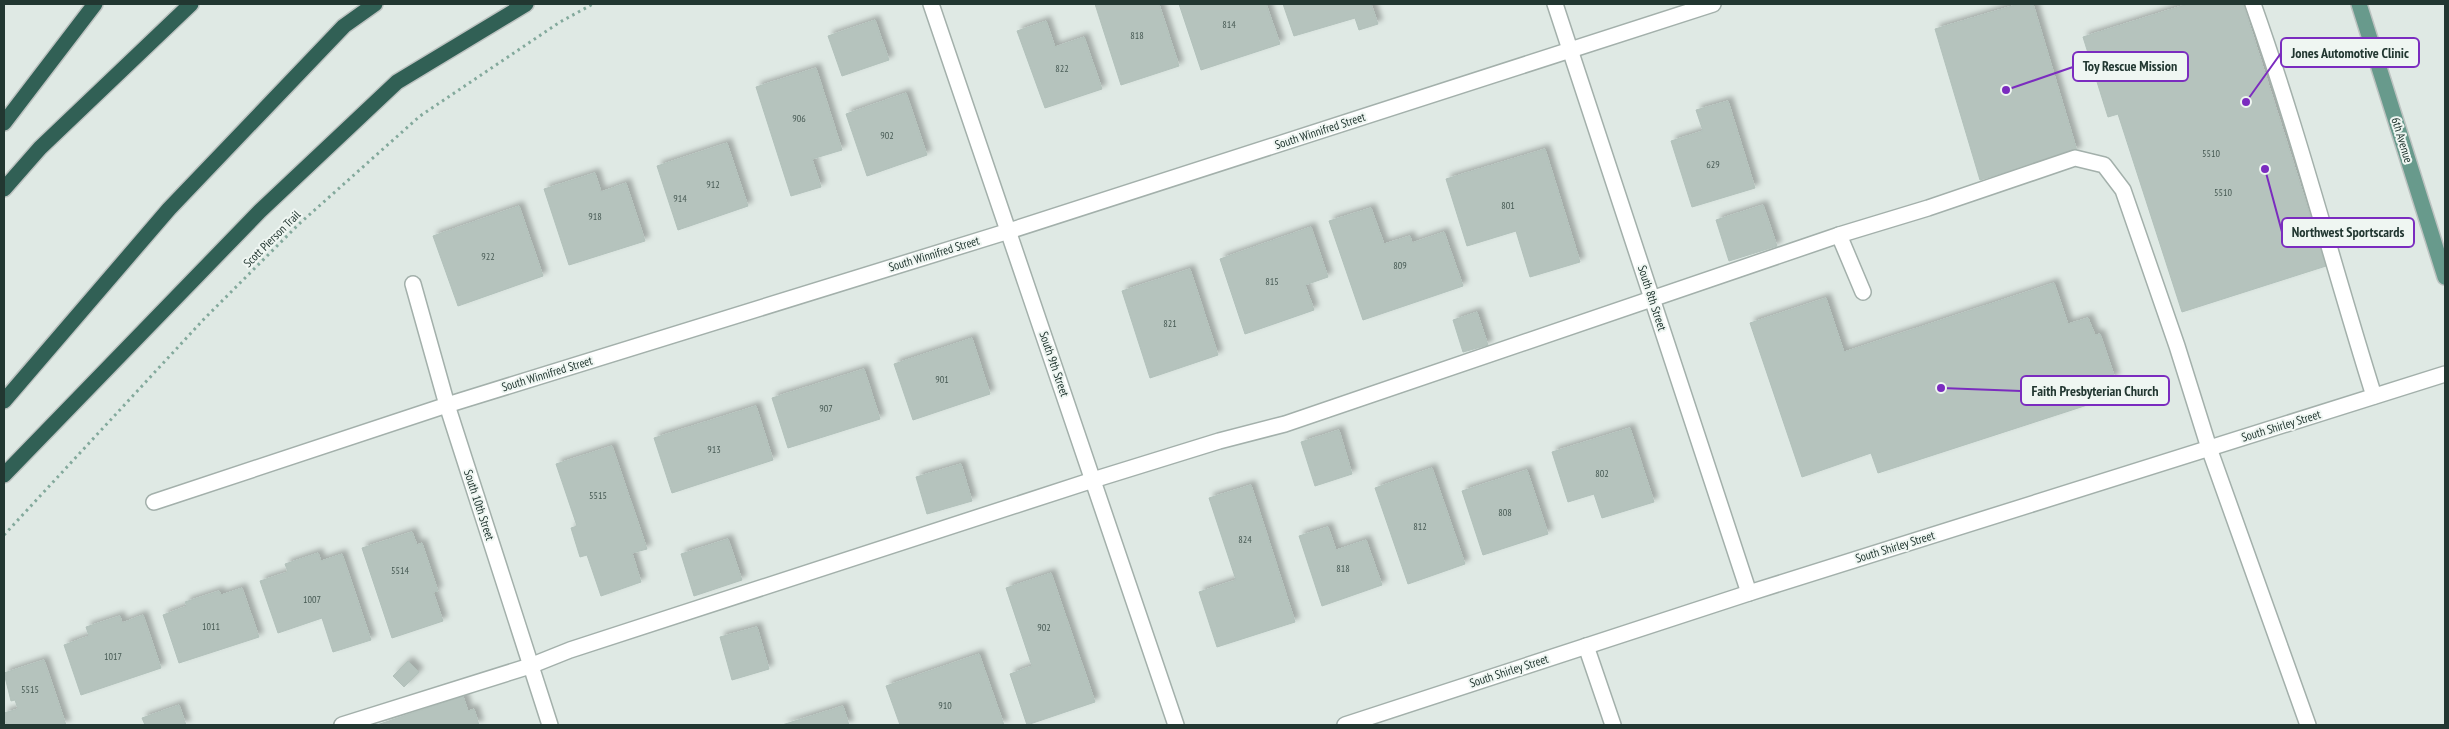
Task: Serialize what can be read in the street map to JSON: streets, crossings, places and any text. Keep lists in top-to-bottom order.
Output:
{
  "streets": {
    "main road": ["6th Avenue"],
    "street": [
      "South Winnifred Street",
      "South 8th Street",
      "South 9th Street",
      "South Shirley Street",
      "South 10th Street"
    ],
    "path": ["Scott Pierson Trail"]
  },
  "crossings": [
    ["South Winnifred Street", "South 8th Street"],
    ["South Winnifred Street", "South 9th Street"],
    ["South Winnifred Street", "South 10th Street"],
    ["South 8th Street", "South Shirley Street"]
  ],
  "places": [
    "Toy Rescue Mission",
    "Jones Automotive Clinic",
    "Northwest Sportscards",
    "Faith Presbyterian Church"
  ],
  "house_numbers": [
    "814",
    "818",
    "822",
    "906",
    "902",
    "5510",
    "629",
    "912",
    "5510",
    "914",
    "801",
    "918",
    "922",
    "809",
    "815",
    "821",
    "901",
    "907",
    "913",
    "802",
    "5515",
    "808",
    "812",
    "824",
    "818",
    "5514",
    "1007",
    "1011",
    "902",
    "1017",
    "5515",
    "910"
  ]
}
